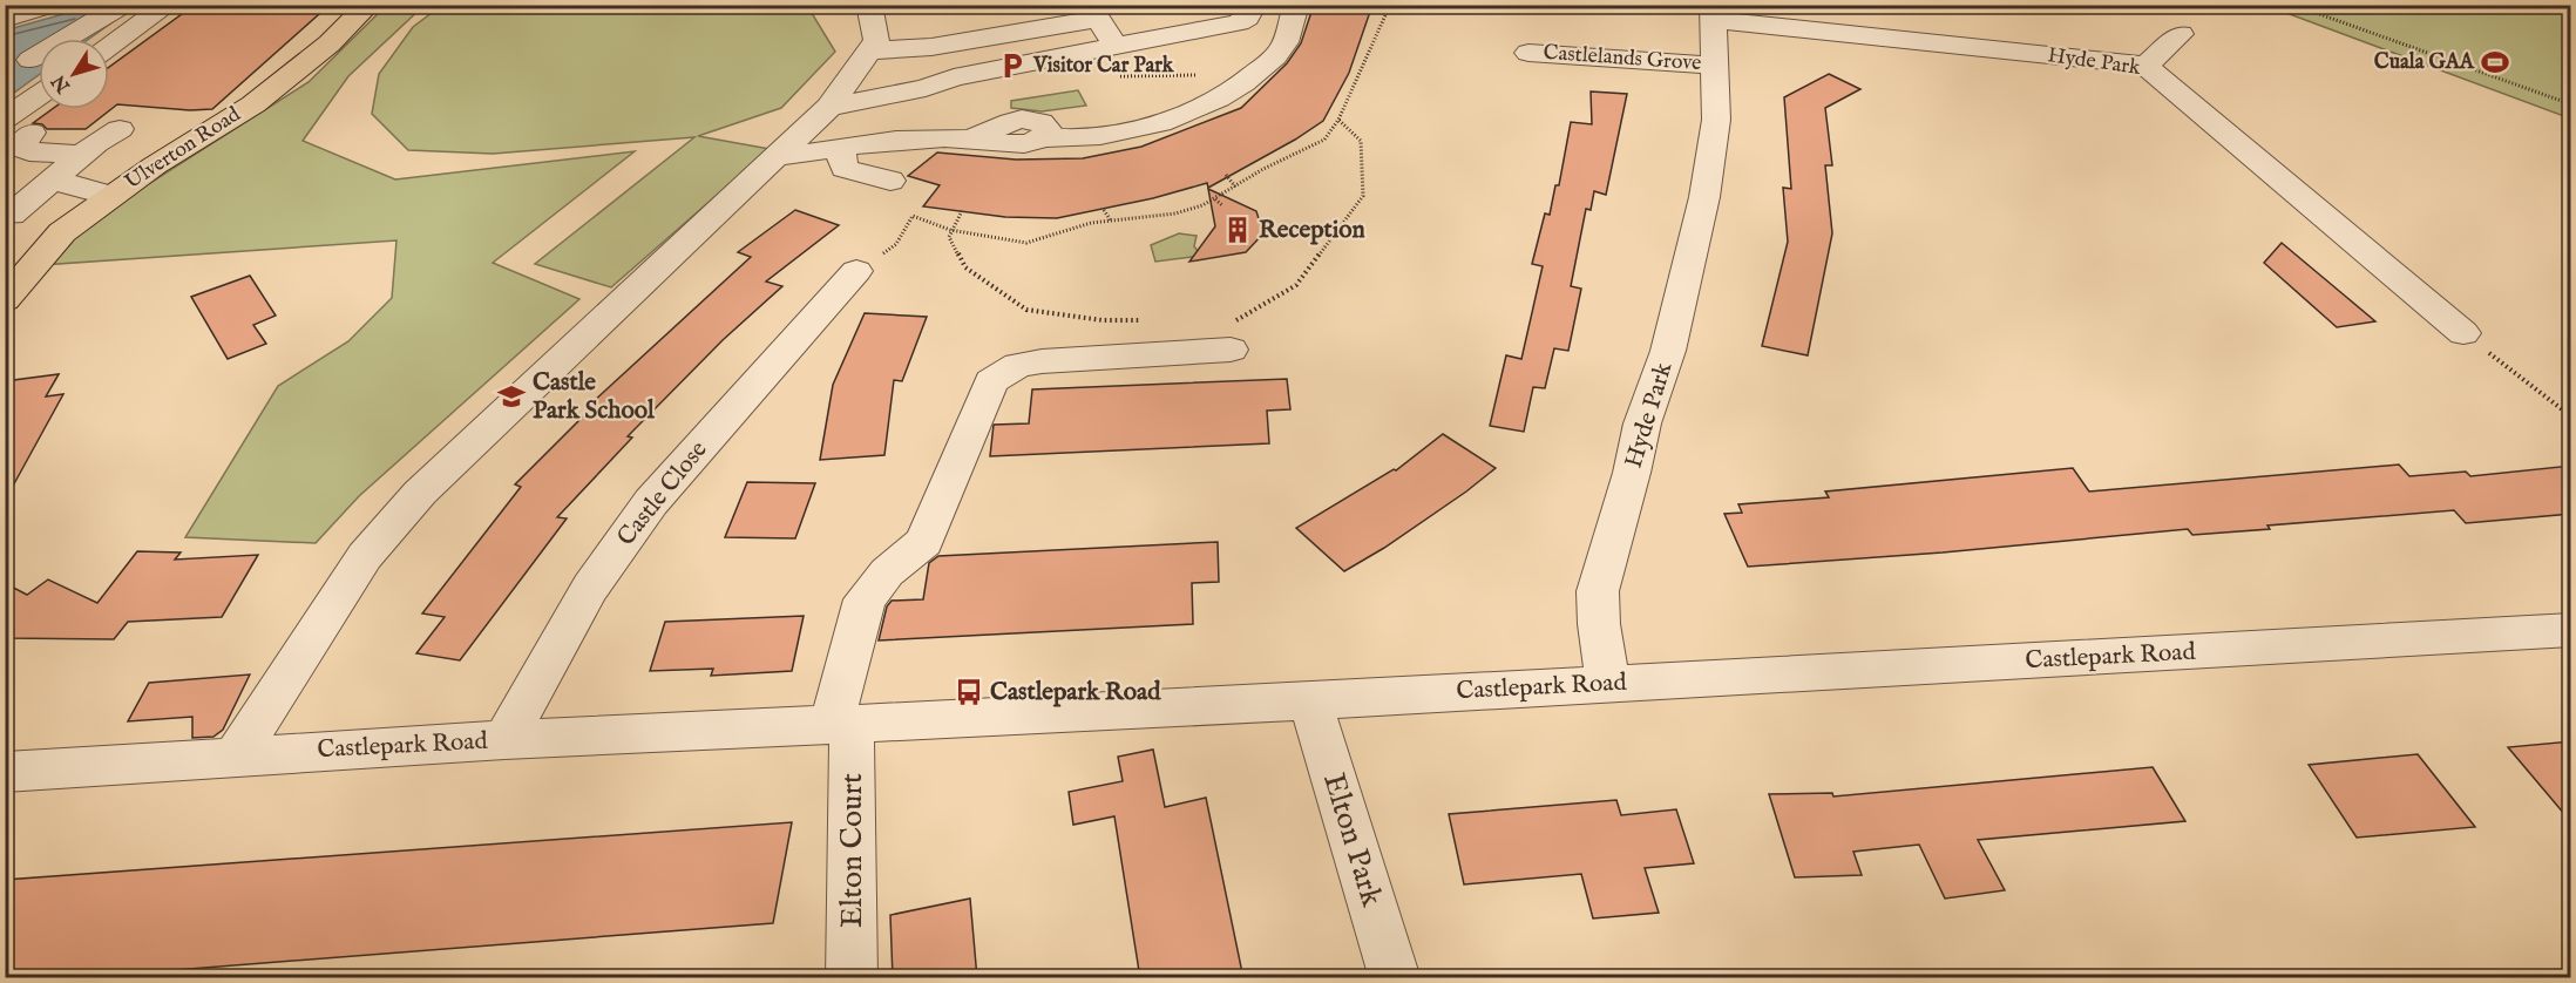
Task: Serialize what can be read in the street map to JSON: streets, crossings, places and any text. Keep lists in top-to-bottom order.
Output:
{
  "streets": {
    "main road": ["Ulverton Road"],
    "street": [
      "Castlelands Grove",
      "Hyde Park",
      "Castle Close",
      "Castlepark Road",
      "Elton Park",
      "Elton Court"
    ]
  },
  "crossings": [
    ["Castlelands Grove", "Hyde Park"],
    ["Hyde Park", "Castlepark Road"],
    ["Castle Close", "Castlepark Road"],
    ["Castlepark Road", "Elton Park"],
    ["Castlepark Road", "Elton Court"]
  ],
  "places": {
    "sports": ["Cuala GAA"],
    "parking": ["Visitor Car Park"],
    "building": ["Reception"],
    "school or university": ["Castle Park School"],
    "bus stop": ["Castlepark Road"]
  },
  "north": "bottom left"
}
